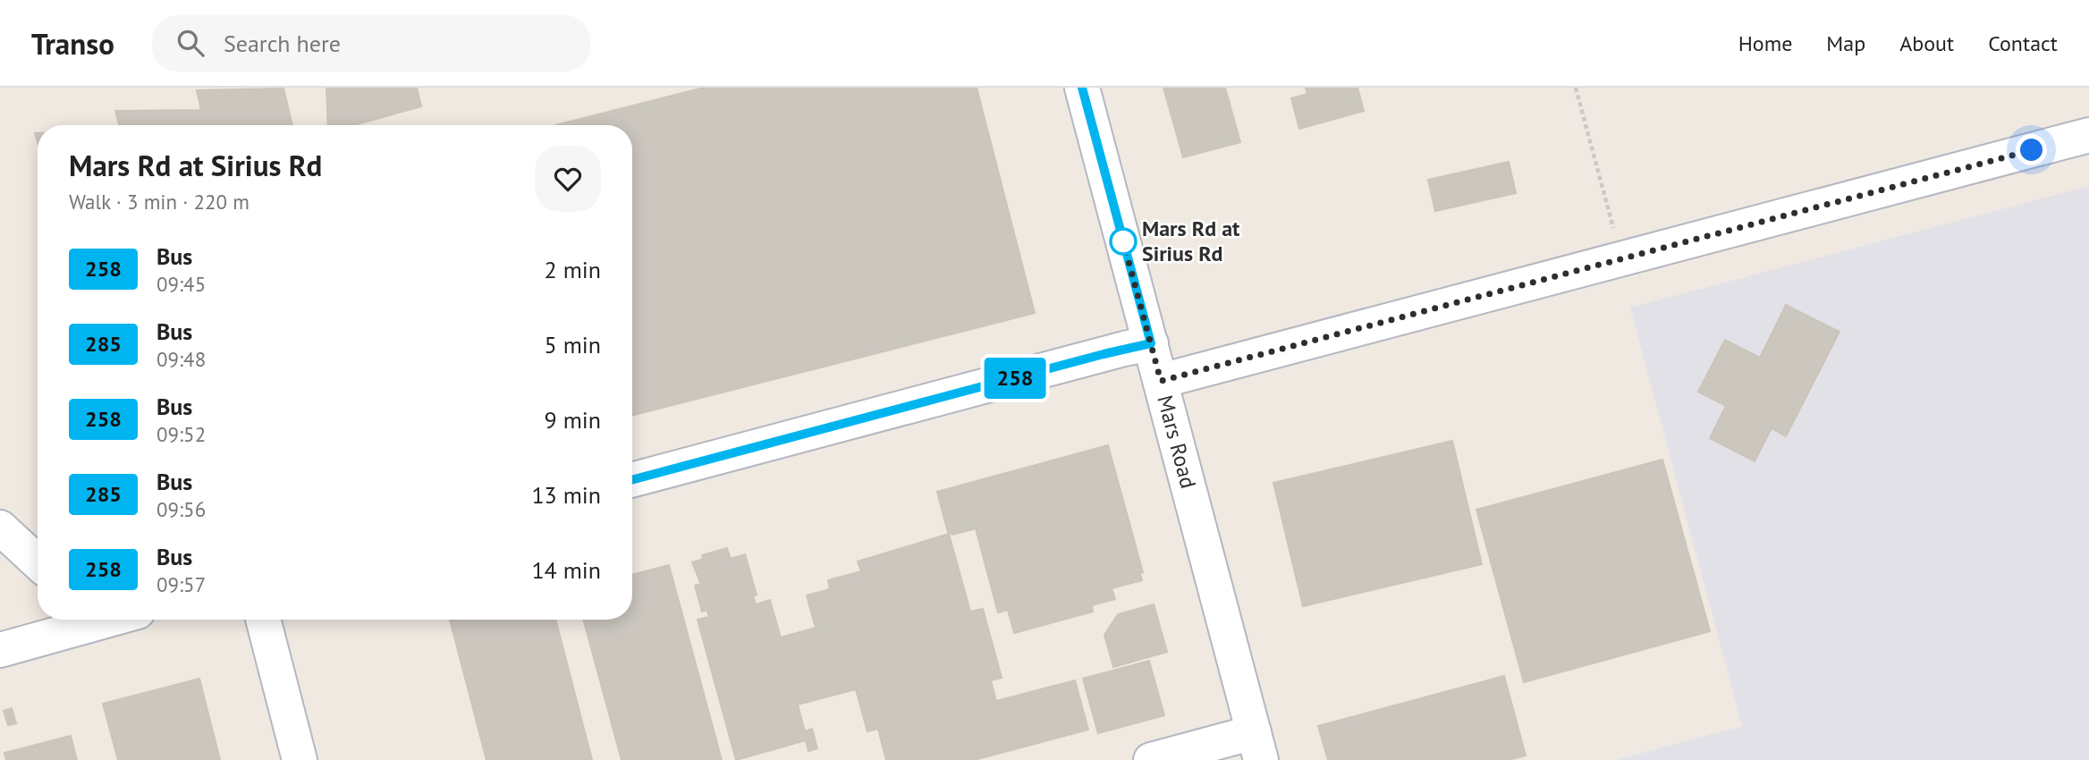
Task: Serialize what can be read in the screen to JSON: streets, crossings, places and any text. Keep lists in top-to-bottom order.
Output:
{
  "streets": {
    "street": ["Mars Road"]
  },
  "places": ["Mars Rd at Sirius Rd"],
  "lines": ["bus line 258"],
  "page": {
    "header": "Transo",
    "search": "Search here",
    "nav": [
      "Home",
      "Map",
      "About",
      "Contact"
    ],
    "on_map": "258",
    "heading": ["Mars Rd at Sirius Rd", "Walk · 3 min · 220 m"],
    "list": [
      {
        "mark": "258",
        "name": "Bus",
        "note": "09:45",
        "value": "2 min"
      },
      {
        "mark": "285",
        "name": "Bus",
        "note": "09:48",
        "value": "5 min"
      },
      {
        "mark": "258",
        "name": "Bus",
        "note": "09:52",
        "value": "9 min"
      },
      {
        "mark": "285",
        "name": "Bus",
        "note": "09:56",
        "value": "13 min"
      },
      {
        "mark": "258",
        "name": "Bus",
        "note": "09:57",
        "value": "14 min"
      }
    ]
  }
}
